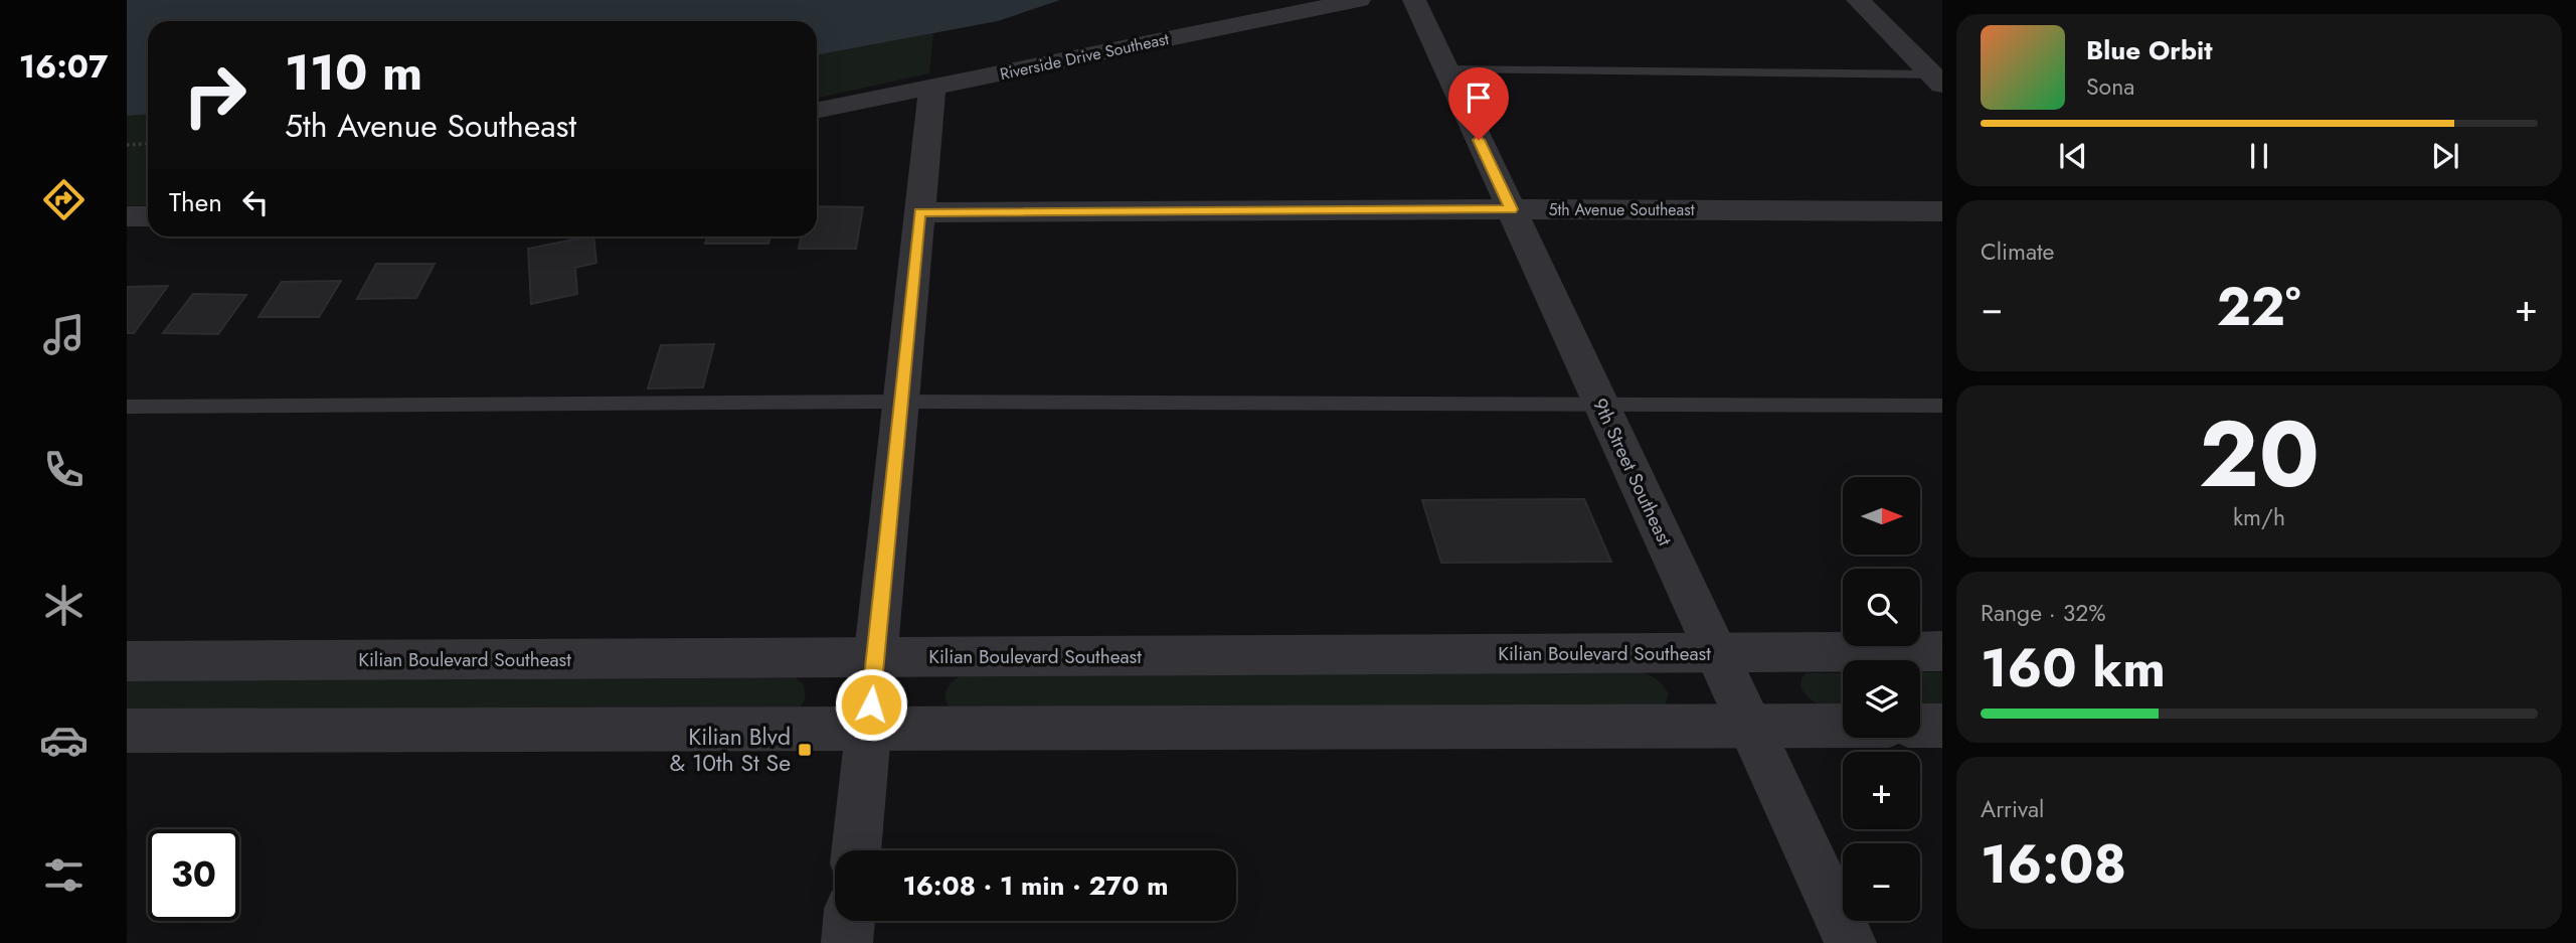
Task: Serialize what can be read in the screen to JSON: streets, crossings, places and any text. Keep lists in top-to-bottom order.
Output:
{
  "streets": {
    "street": [
      "Riverside Drive Southeast",
      "5th Avenue Southeast",
      "9th Street Southeast",
      "Kilian Boulevard Southeast"
    ]
  },
  "crossings": [
    ["5th Avenue Southeast", "9th Street Southeast"],
    ["9th Street Southeast", "Kilian Boulevard Southeast"]
  ],
  "places": {
    "transit": ["Kilian Blvd & 10th St Se"]
  },
  "north": "right",
  "page": {
    "tabs": "16:07",
    "turn": ["110 m", "5th Avenue Southeast"],
    "song": ["Blue Orbit", "Sona"],
    "then": "Then",
    "tile": [
      "Climate",
      ["20", "km/h"],
      ["Range · 32%", "160 km"],
      ["Arrival", "16:08"]
    ],
    "heat": ["−", "22°", "+"],
    "map_buttons": ["+", "−"],
    "limit": "30",
    "trip": "16:08 · 1 min · 270 m"
  }
}
